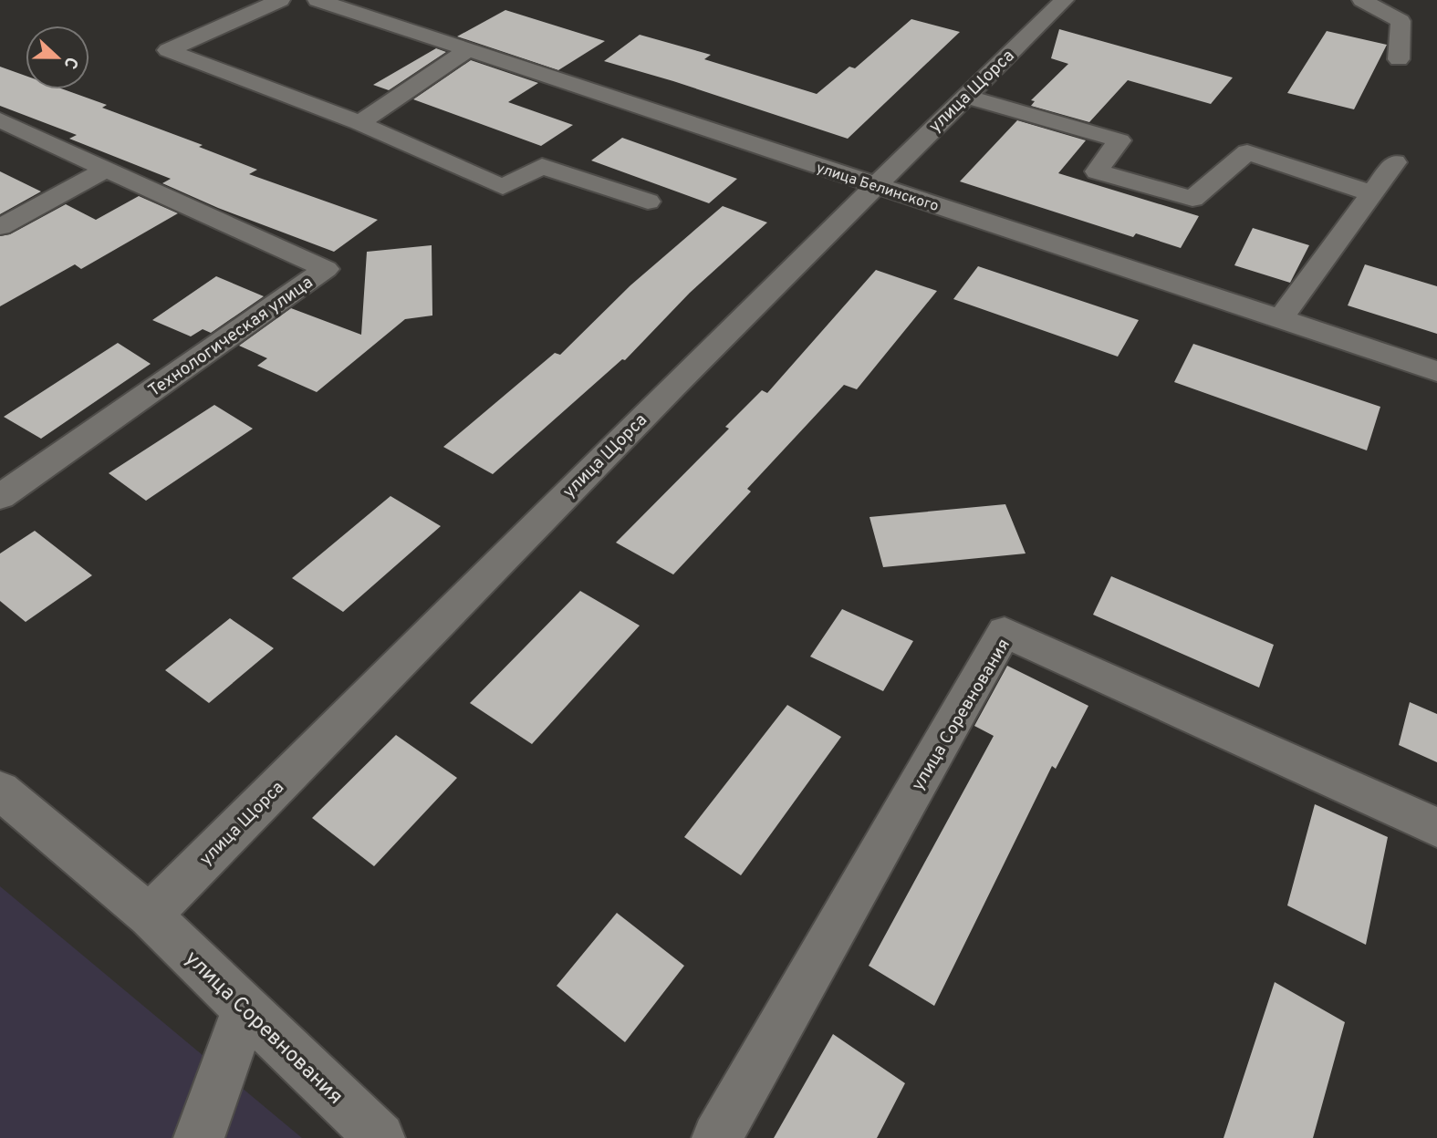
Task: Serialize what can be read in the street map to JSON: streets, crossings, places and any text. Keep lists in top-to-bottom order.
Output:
{
  "streets": {
    "street": [
      "улица Щорса",
      "улица Белинского",
      "Технологическая улица",
      "улица Соревнования"
    ]
  },
  "crossings": [
    ["улица Щорса", "улица Белинского"],
    ["улица Щорса", "улица Соревнования"]
  ],
  "north": "right"
}
